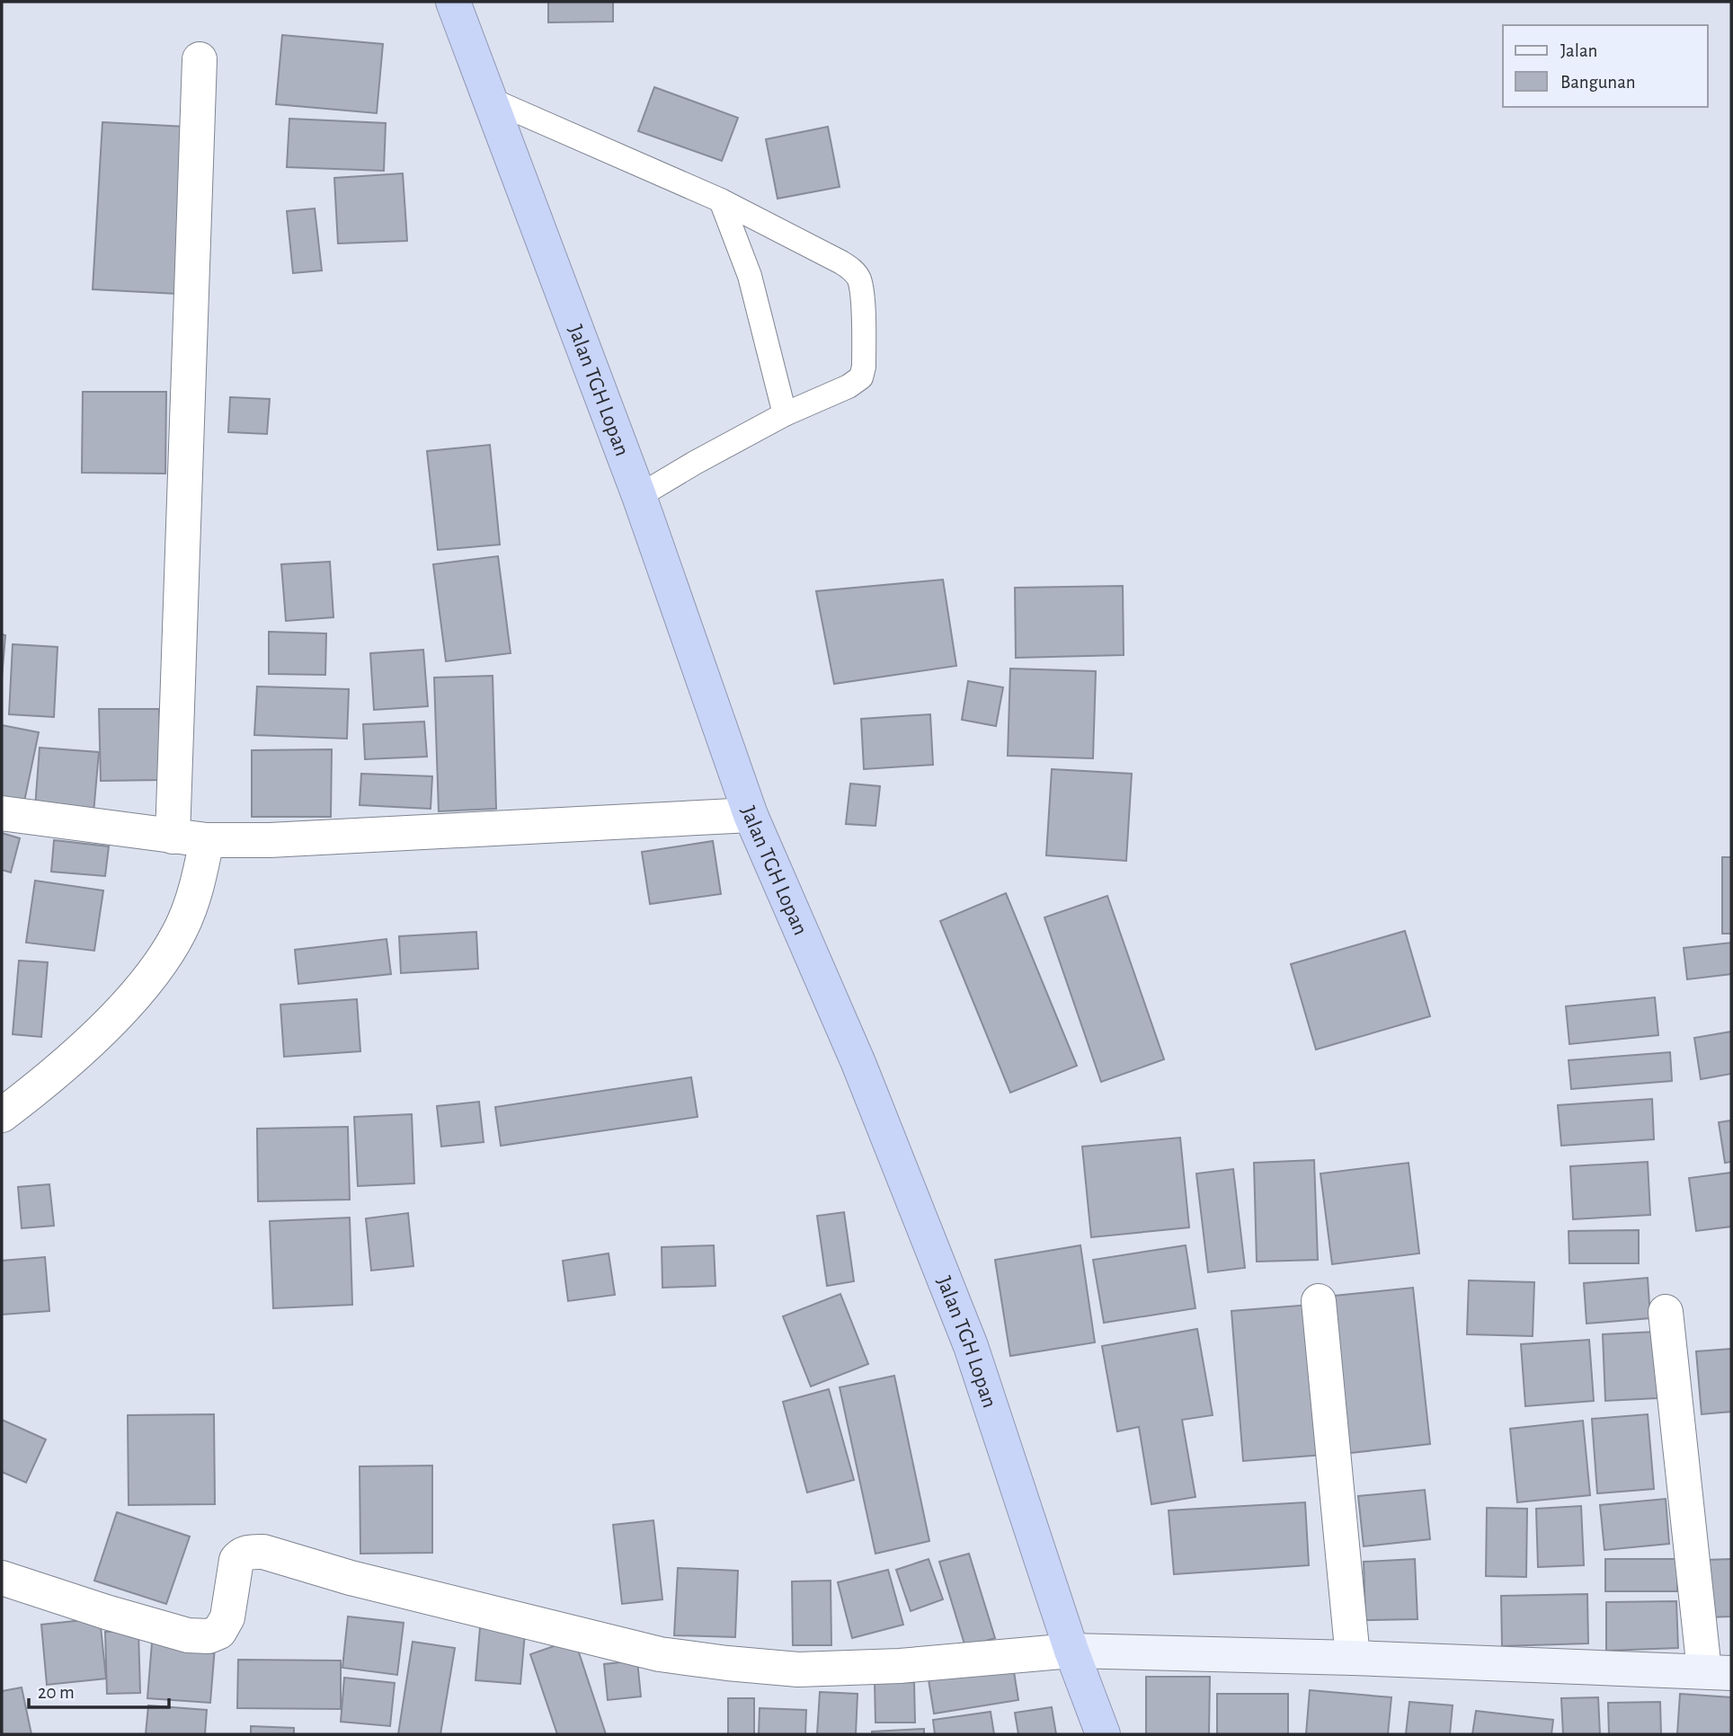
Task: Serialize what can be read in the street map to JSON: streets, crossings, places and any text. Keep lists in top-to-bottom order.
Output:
{
  "streets": {
    "highway": ["Jalan TGH Lopan"]
  },
  "legend": ["Jalan", "Bangunan"],
  "scale_bar": "20 m"
}
